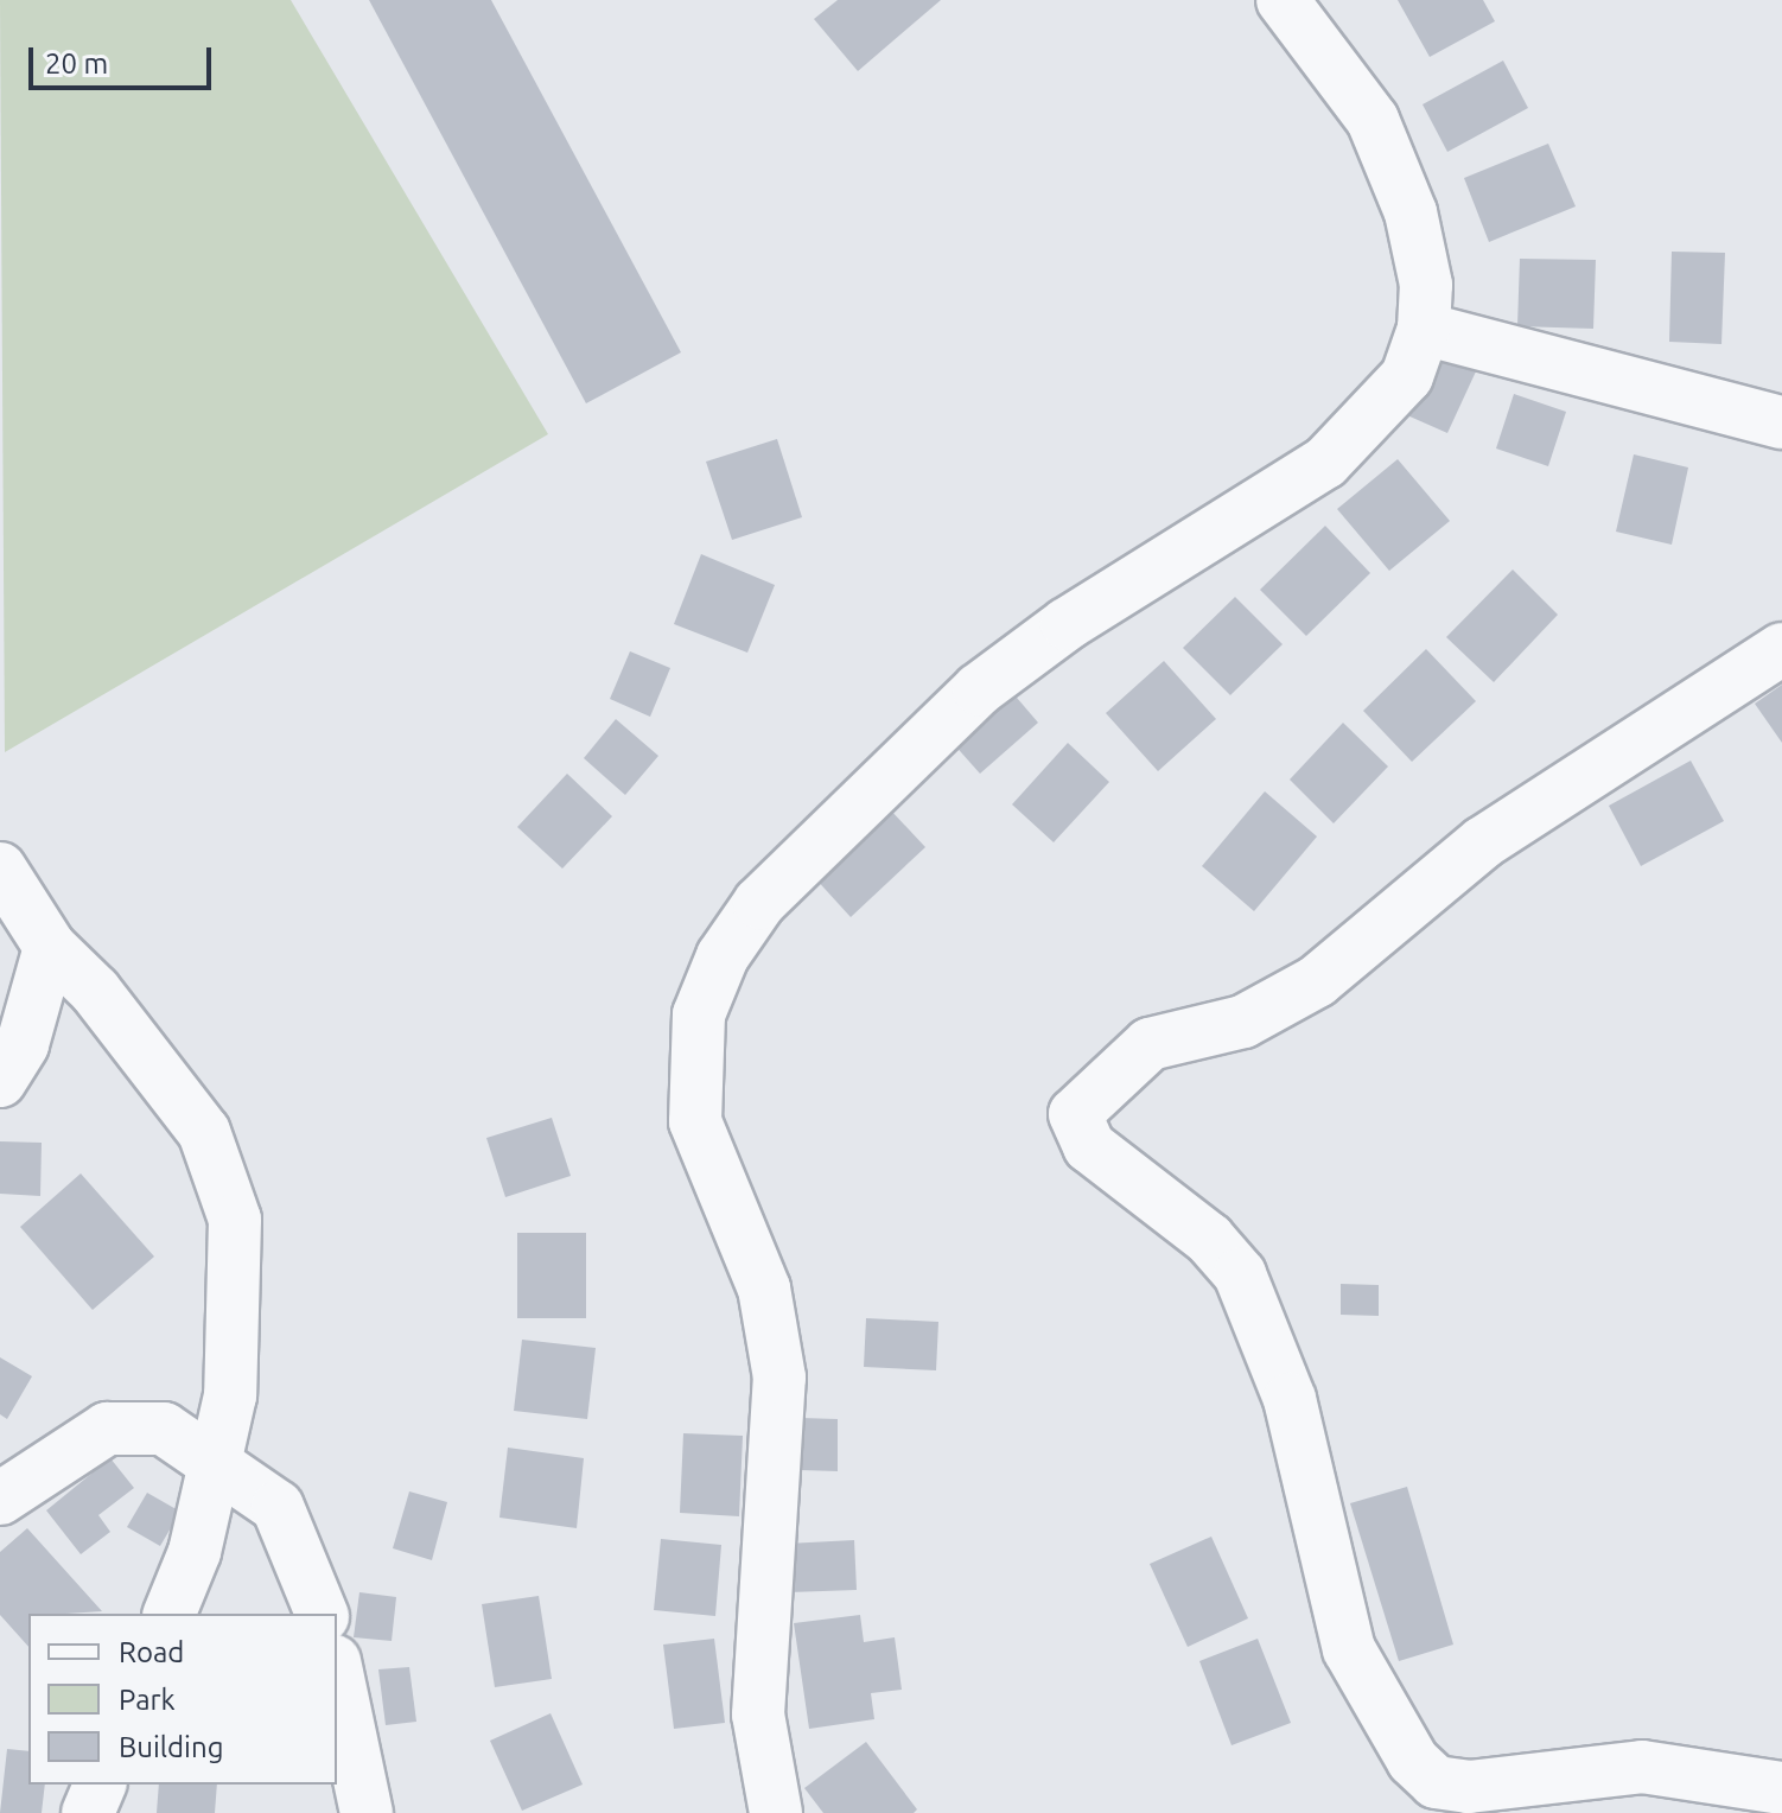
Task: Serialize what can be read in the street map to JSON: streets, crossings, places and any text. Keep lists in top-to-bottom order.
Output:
{
  "legend": ["Road", "Park", "Building"],
  "scale_bar": "20 m"
}
